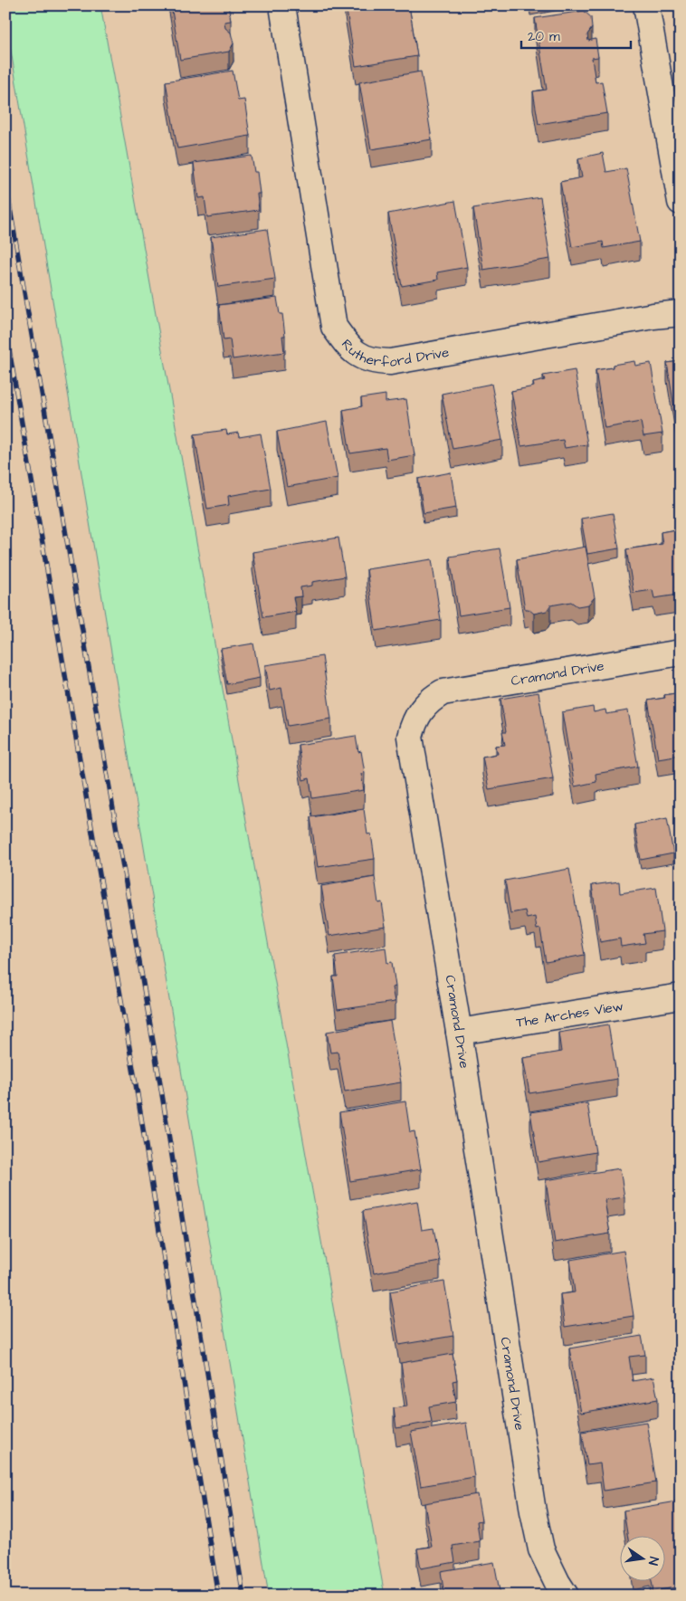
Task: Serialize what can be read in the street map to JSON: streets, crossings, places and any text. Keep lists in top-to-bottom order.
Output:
{
  "streets": {
    "street": ["Rutherford Drive", "Cramond Drive", "The Arches View"]
  },
  "crossings": [
    ["Cramond Drive", "The Arches View"]
  ],
  "scale_bar": "20 m",
  "north": "right"
}
